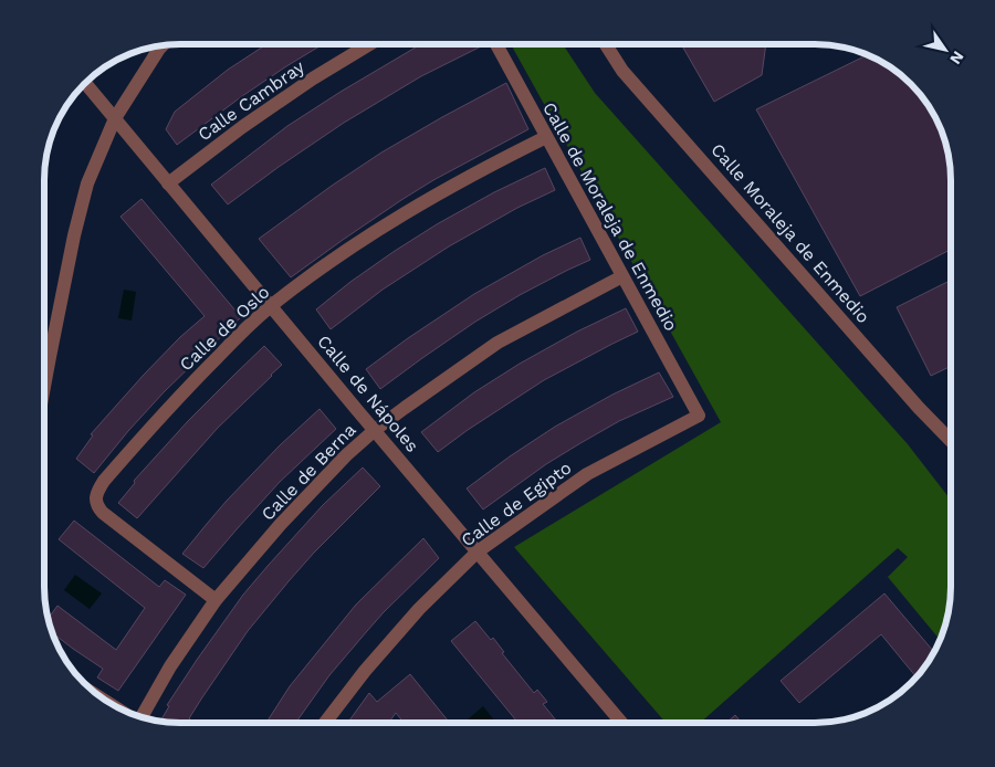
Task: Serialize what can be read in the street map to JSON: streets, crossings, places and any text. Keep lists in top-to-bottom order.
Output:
{
  "streets": {
    "street": [
      "Calle Cambray",
      "Calle de Moraleja de Enmedio",
      "Calle Moraleja de Enmedio",
      "Calle de Oslo",
      "Calle de Nápoles",
      "Calle de Berna",
      "Calle de Egipto"
    ]
  },
  "crossings": [
    ["Calle Cambray", "Calle de Nápoles"],
    ["Calle de Moraleja de Enmedio", "Calle de Oslo"],
    ["Calle de Moraleja de Enmedio", "Calle de Berna"],
    ["Calle de Moraleja de Enmedio", "Calle de Egipto"],
    ["Calle de Oslo", "Calle de Nápoles"],
    ["Calle de Oslo", "Calle de Berna"],
    ["Calle de Nápoles", "Calle de Berna"],
    ["Calle de Nápoles", "Calle de Egipto"]
  ],
  "north": "bottom right"
}
